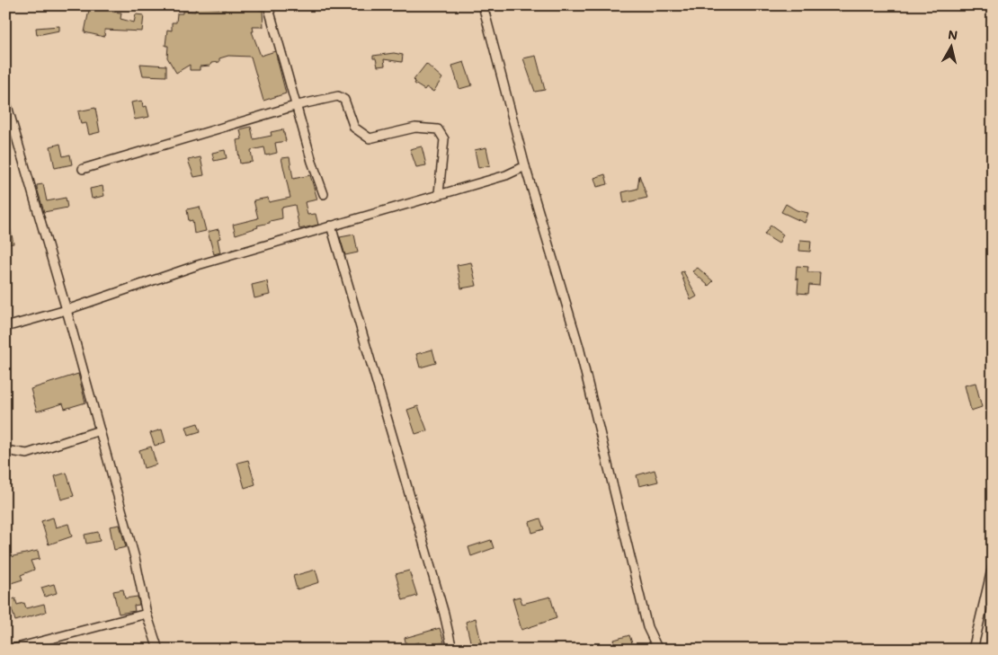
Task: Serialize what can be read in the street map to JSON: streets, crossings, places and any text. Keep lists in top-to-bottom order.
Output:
{
  "north": "top"
}
